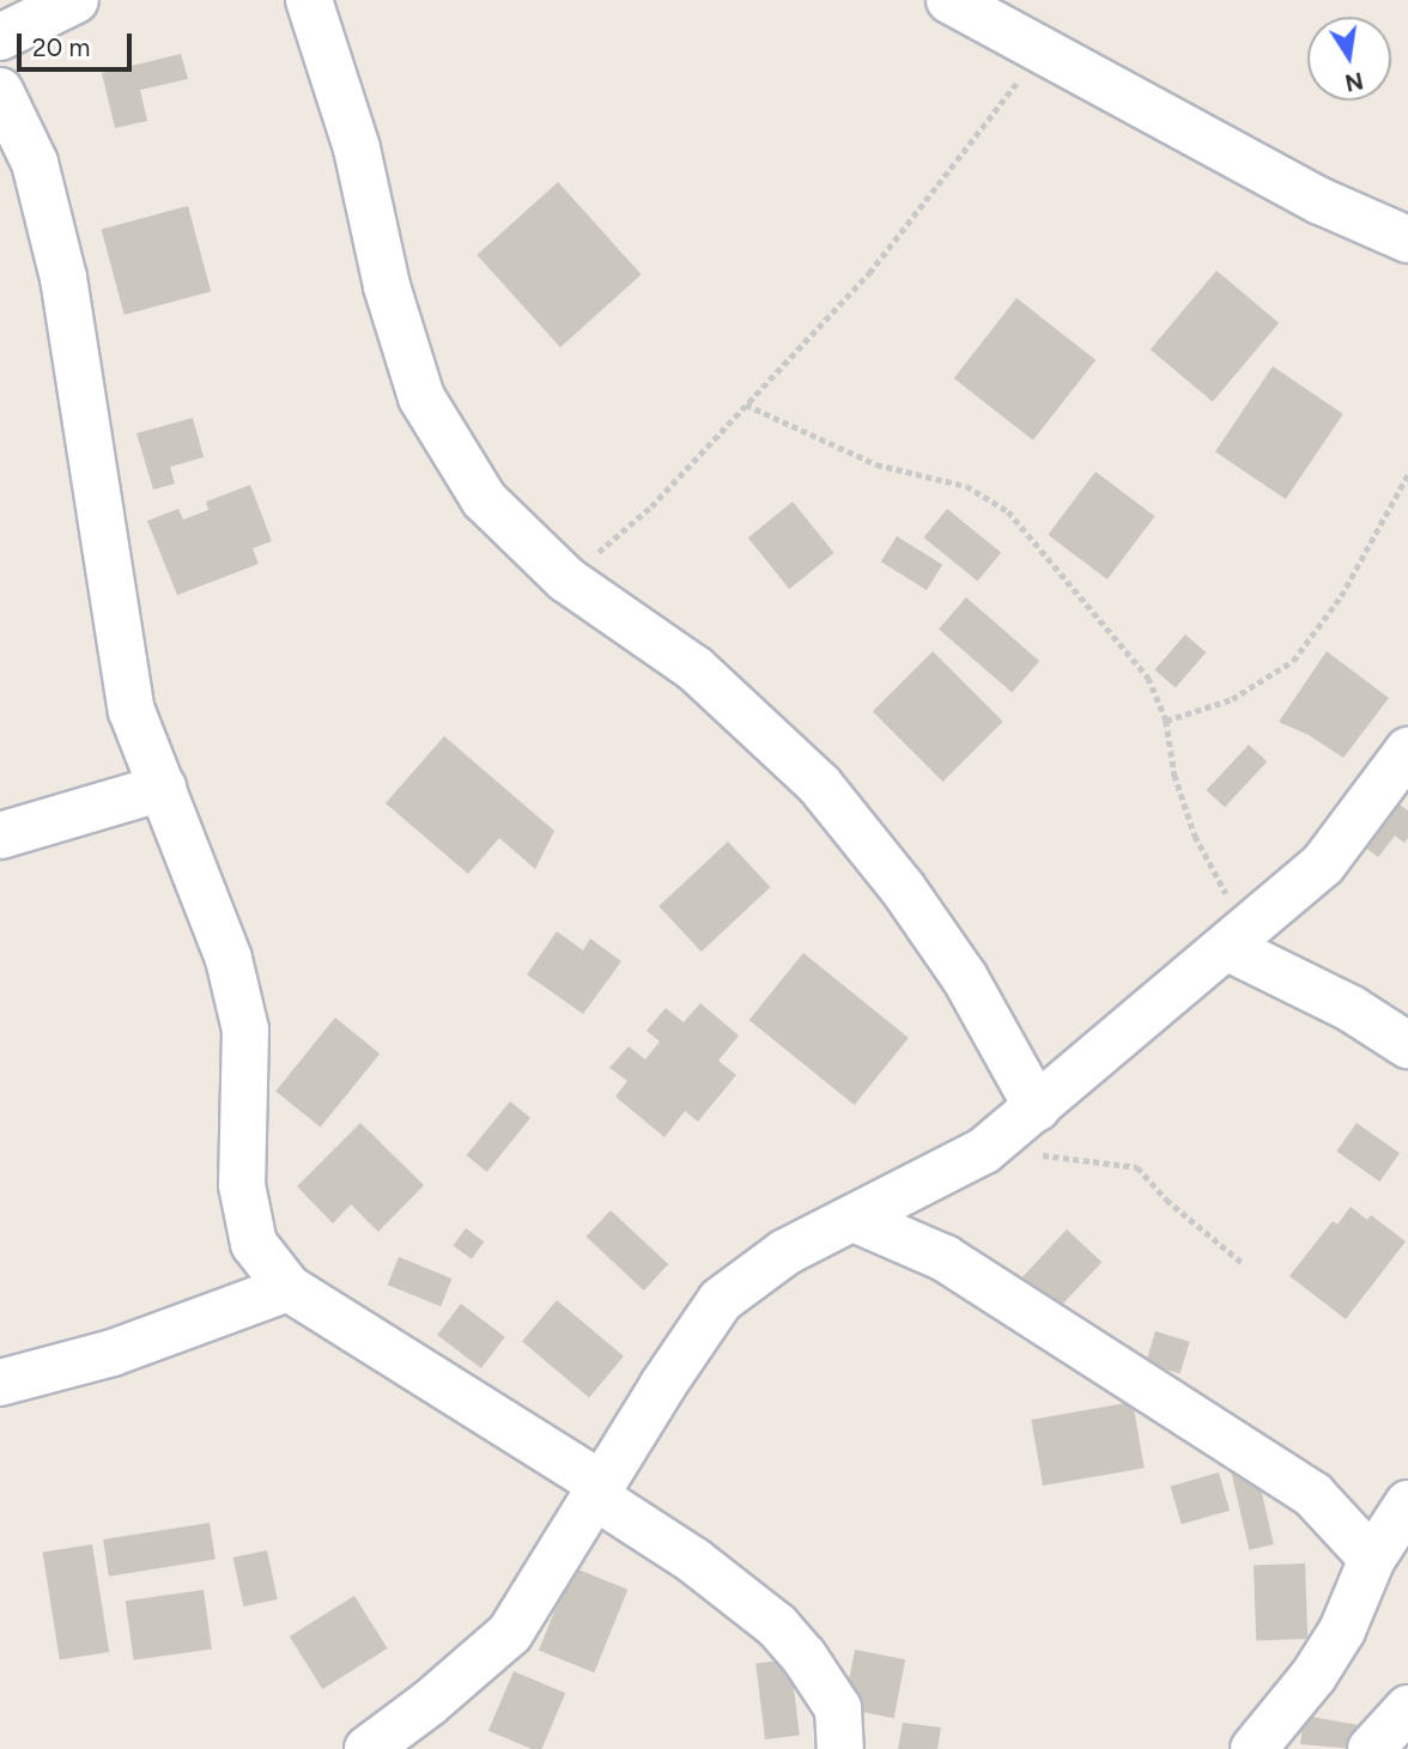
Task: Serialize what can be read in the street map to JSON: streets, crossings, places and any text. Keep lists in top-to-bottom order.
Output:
{
  "scale_bar": "20 m",
  "north": "bottom"
}
